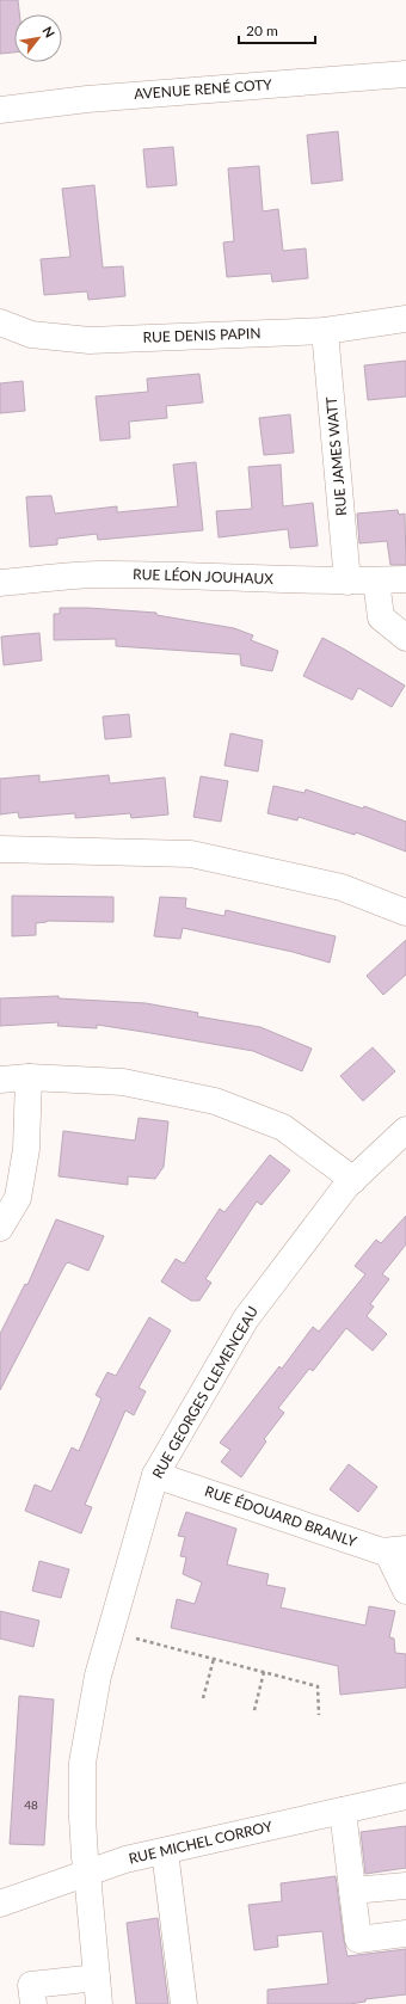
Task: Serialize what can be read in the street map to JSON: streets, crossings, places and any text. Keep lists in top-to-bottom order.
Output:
{
  "streets": {
    "street": [
      "AVENUE RENÉ COTY",
      "RUE DENIS PAPIN",
      "RUE JAMES WATT",
      "RUE LÉON JOUHAUX",
      "RUE GEORGES CLEMENCEAU",
      "RUE ÉDOUARD BRANLY",
      "RUE MICHEL CORROY"
    ]
  },
  "crossings": [
    ["RUE DENIS PAPIN", "RUE JAMES WATT"],
    ["RUE JAMES WATT", "RUE LÉON JOUHAUX"],
    ["RUE GEORGES CLEMENCEAU", "RUE ÉDOUARD BRANLY"],
    ["RUE GEORGES CLEMENCEAU", "RUE MICHEL CORROY"]
  ],
  "house_numbers": ["48"],
  "scale_bar": "20 m",
  "north": "top right"
}
